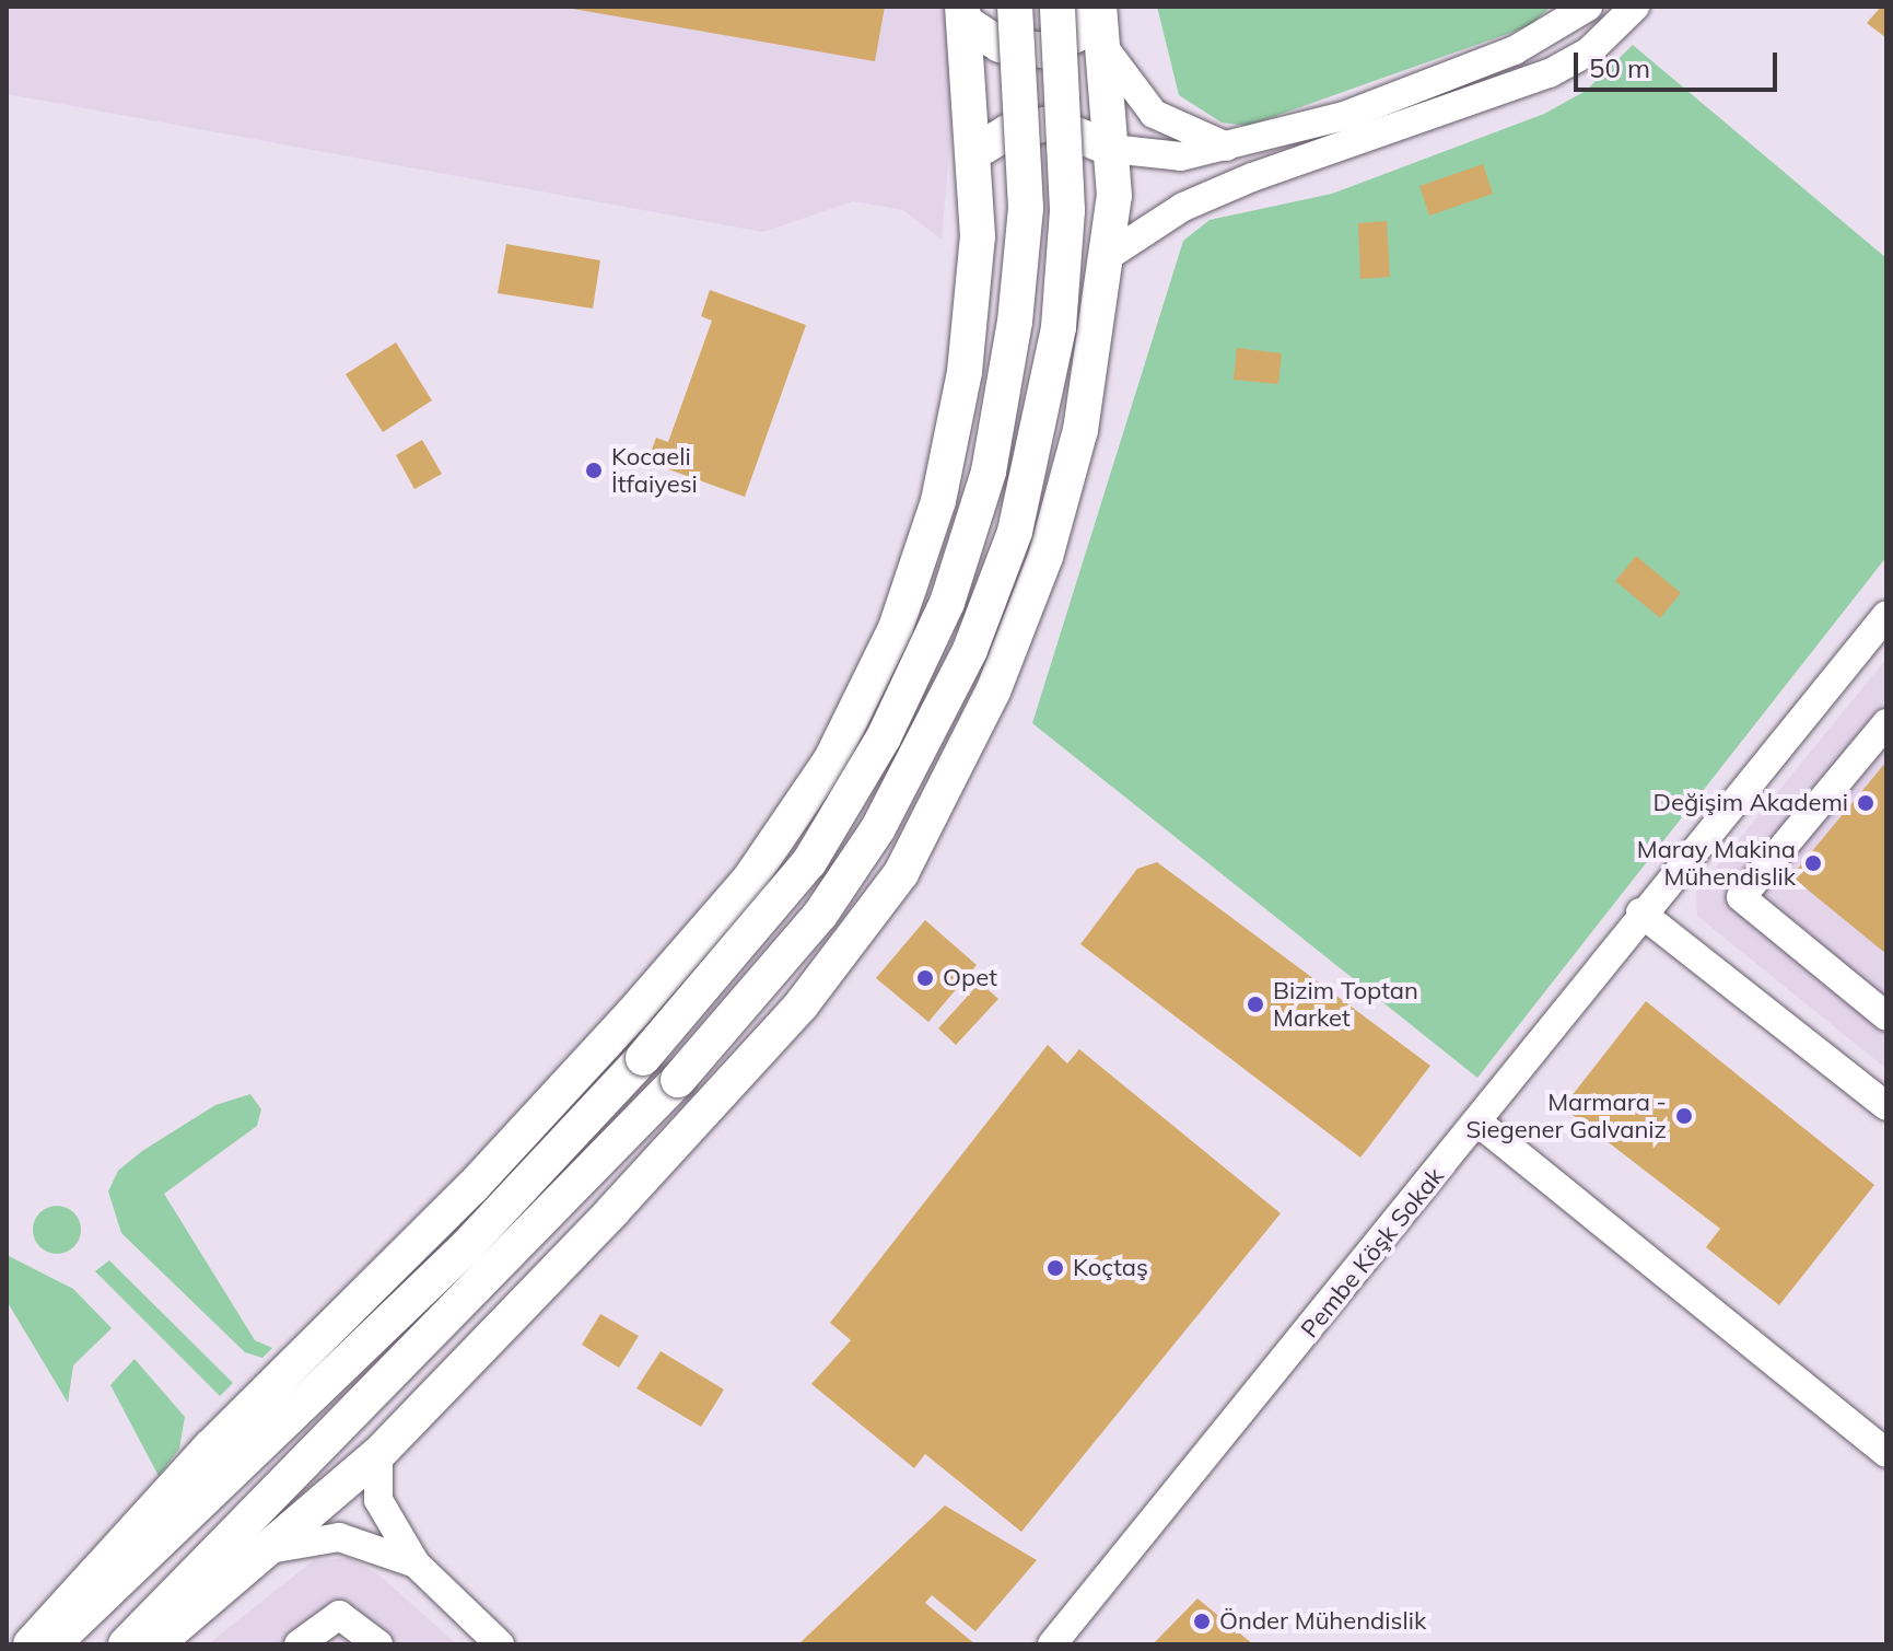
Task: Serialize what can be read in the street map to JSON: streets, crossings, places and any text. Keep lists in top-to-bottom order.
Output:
{
  "streets": {
    "street": ["Pembe Köşk Sokak"]
  },
  "places": [
    "Kocaeli İtfaiyesi",
    "Değişim Akademi",
    "Maray Makina Mühendislik",
    "Opet",
    "Bizim Toptan Market",
    "Marmara - Siegener Galvaniz",
    "Koçtaş",
    "Önder Mühendislik"
  ],
  "scale_bar": "50 m"
}
